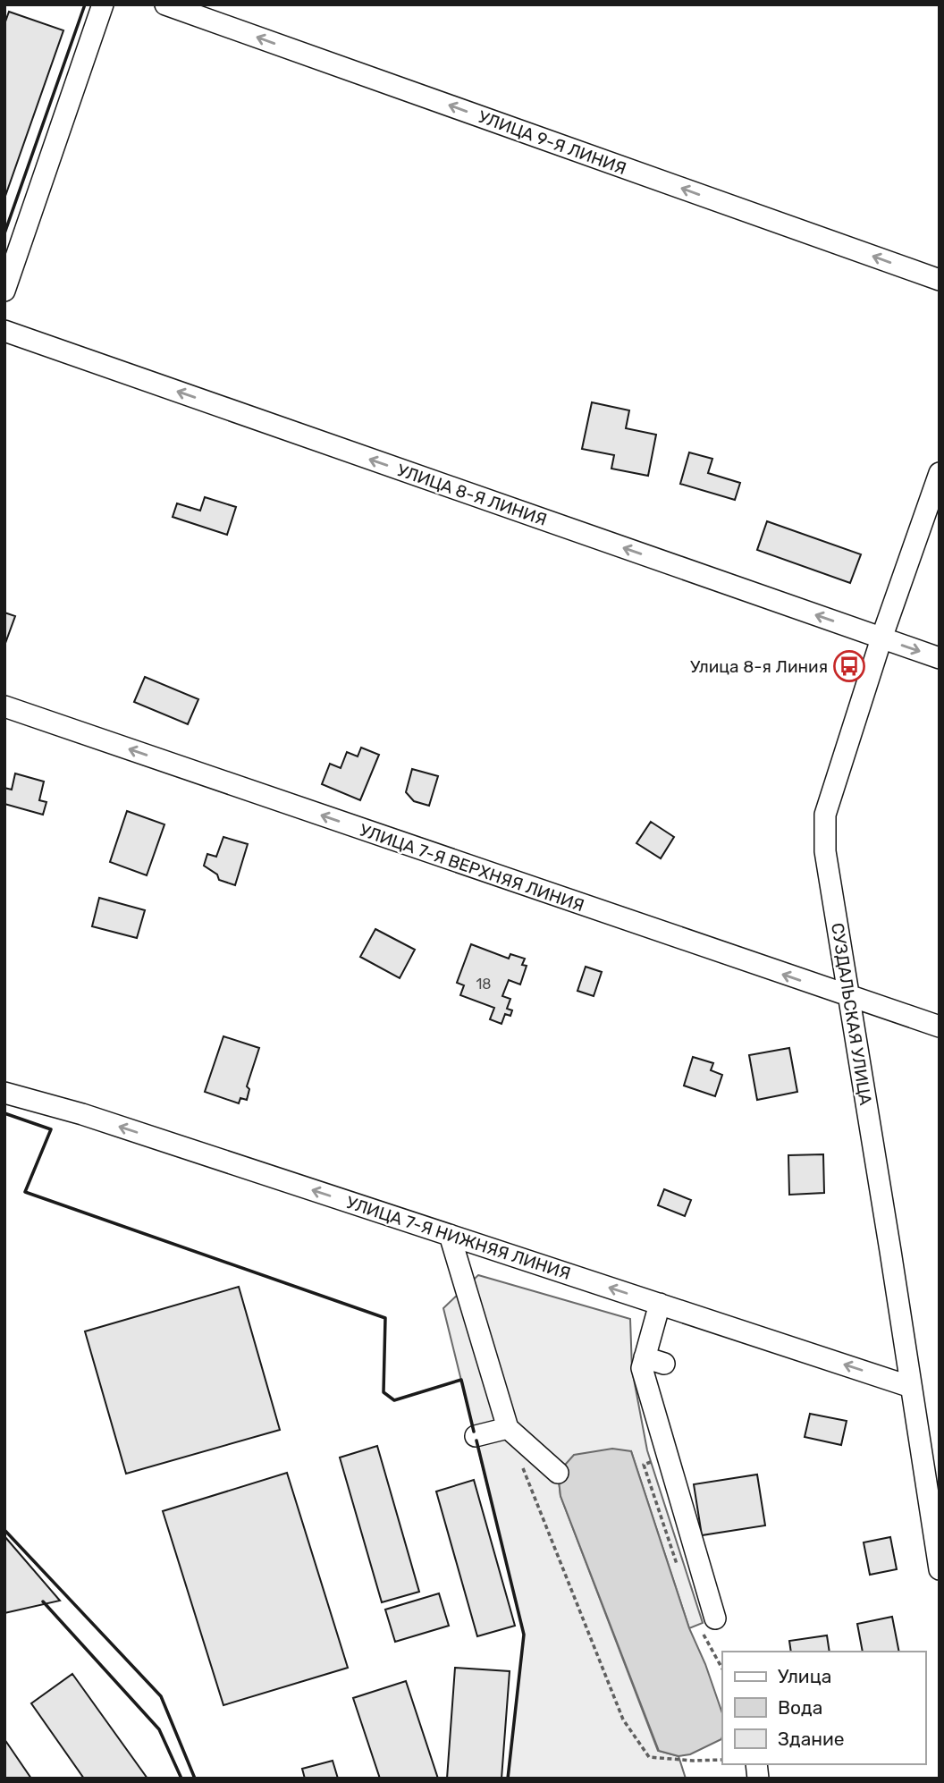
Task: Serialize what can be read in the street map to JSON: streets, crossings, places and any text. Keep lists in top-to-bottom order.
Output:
{
  "streets": {
    "street": [
      "УЛИЦА 9-Я ЛИНИЯ",
      "УЛИЦА 8-Я ЛИНИЯ",
      "УЛИЦА 7-Я ВЕРХНЯЯ ЛИНИЯ",
      "СУЗДАЛЬСКАЯ УЛИЦА",
      "УЛИЦА 7-Я НИЖНЯЯ ЛИНИЯ"
    ]
  },
  "crossings": [
    ["УЛИЦА 8-Я ЛИНИЯ", "СУЗДАЛЬСКАЯ УЛИЦА"],
    ["УЛИЦА 7-Я ВЕРХНЯЯ ЛИНИЯ", "СУЗДАЛЬСКАЯ УЛИЦА"],
    ["СУЗДАЛЬСКАЯ УЛИЦА", "УЛИЦА 7-Я НИЖНЯЯ ЛИНИЯ"]
  ],
  "one_way": [
    "УЛИЦА 9-Я ЛИНИЯ",
    "УЛИЦА 8-Я ЛИНИЯ",
    "УЛИЦА 7-Я ВЕРХНЯЯ ЛИНИЯ",
    "УЛИЦА 7-Я НИЖНЯЯ ЛИНИЯ"
  ],
  "places": {
    "bus stop": ["Улица 8-я Линия"]
  },
  "house_numbers": ["18"],
  "legend": ["Улица", "Вода", "Здание"]
}
